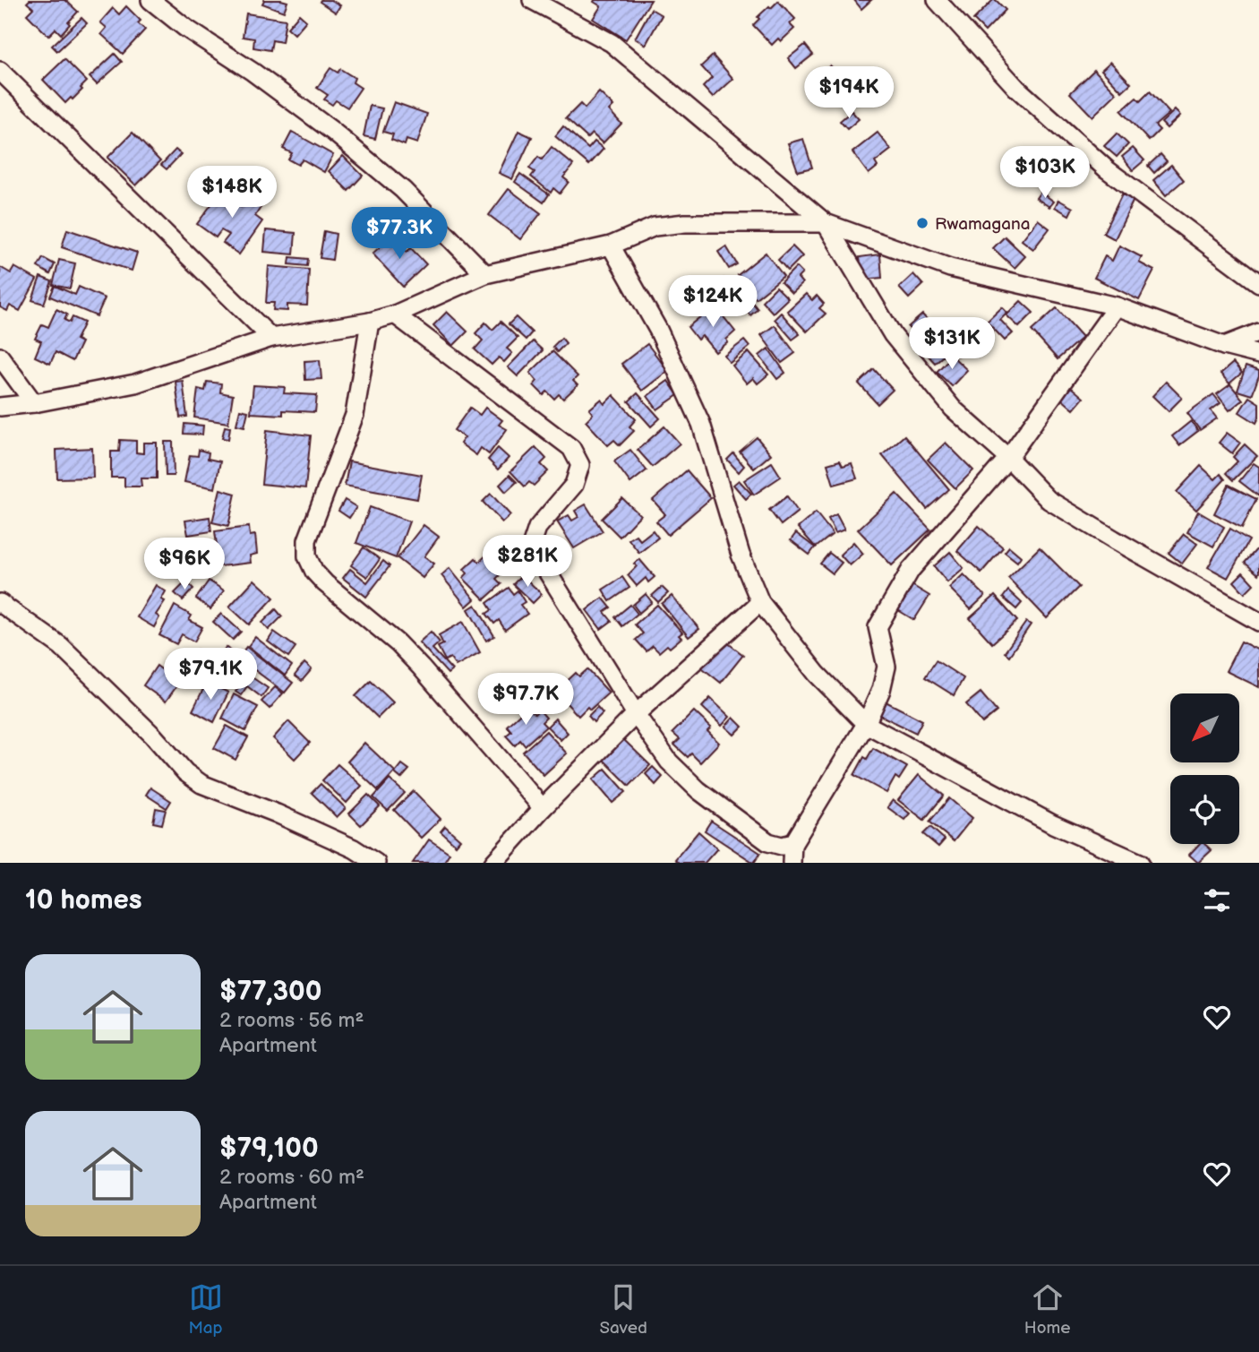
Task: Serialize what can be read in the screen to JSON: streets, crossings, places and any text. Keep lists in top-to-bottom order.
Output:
{
  "places": ["Rwamagana"],
  "north": "bottom left",
  "page": {
    "price": [
      "$194K",
      "$103K",
      "$148K",
      "$77.3K",
      "$124K",
      "$131K",
      "$281K",
      "$96K",
      "$79.1K",
      "$97.7K"
    ],
    "heading": "10 homes",
    "list": [
      {
        "name": "$77,300",
        "note": "2 rooms · 56 m² · Apartment"
      },
      {
        "name": "$79,100",
        "note": "2 rooms · 60 m² · Apartment"
      }
    ],
    "tabs": ["Map", "Saved", "Home"]
  }
}
